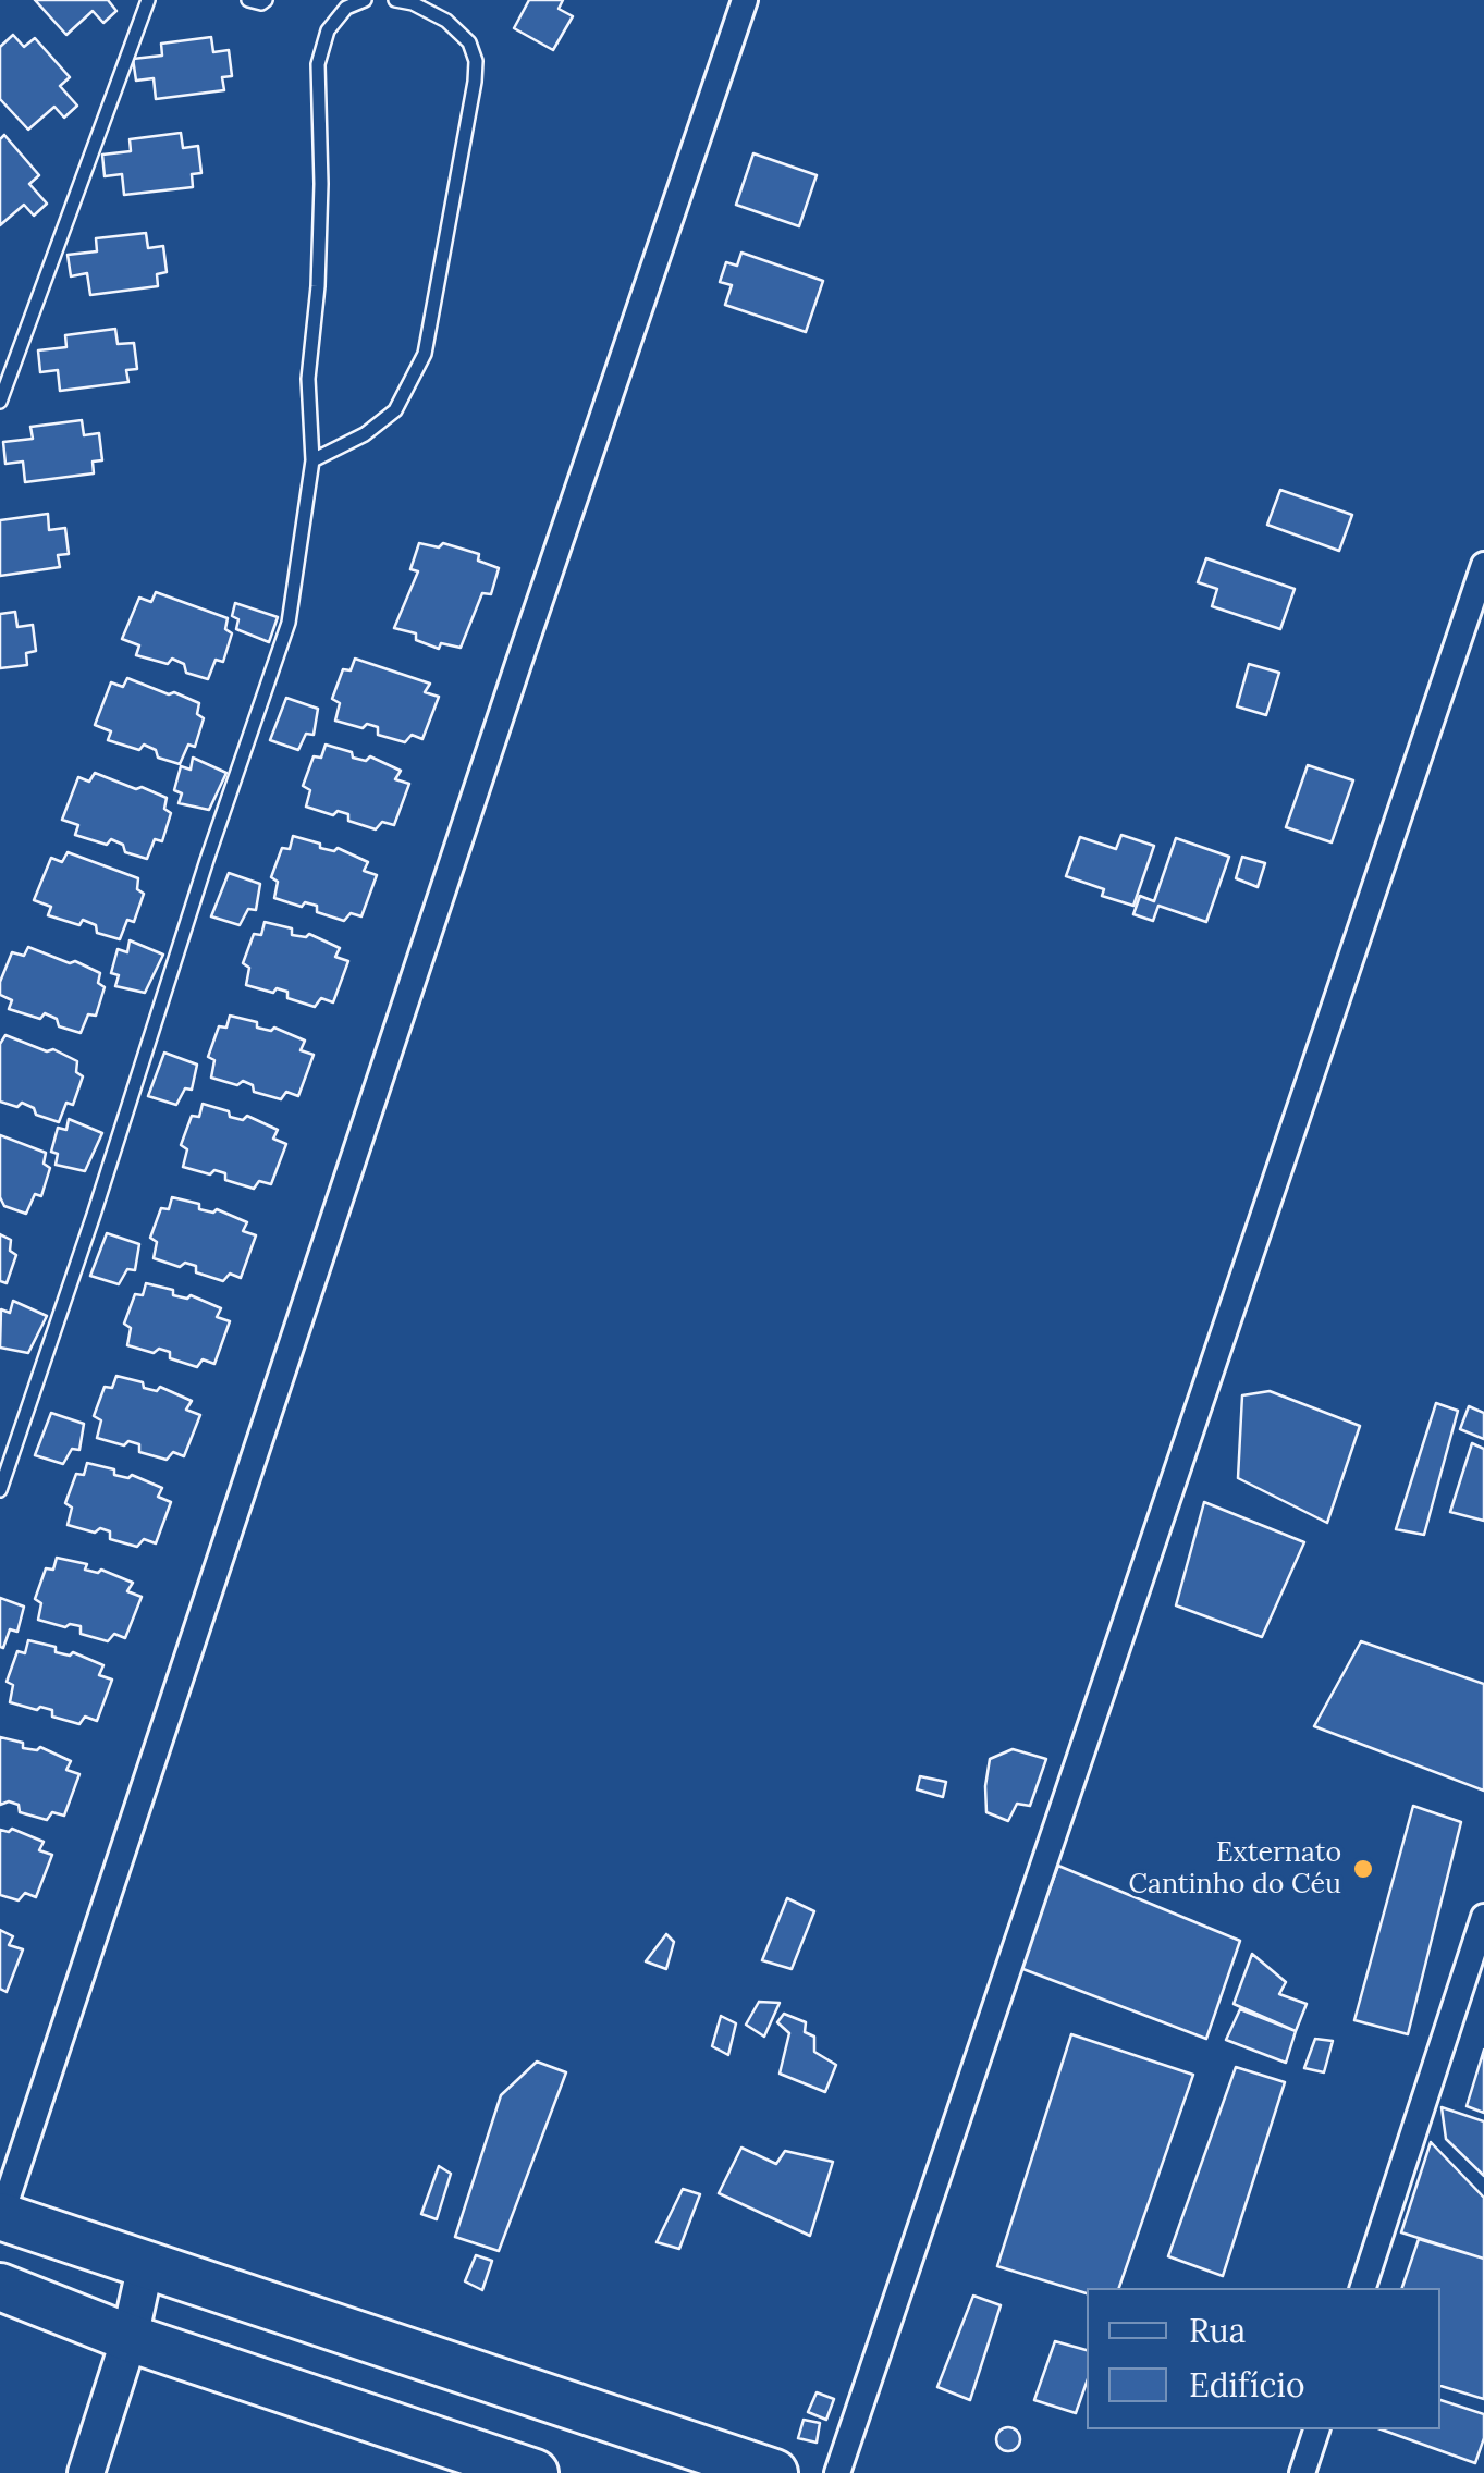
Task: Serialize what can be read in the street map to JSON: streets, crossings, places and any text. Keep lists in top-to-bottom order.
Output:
{
  "places": ["Externato Cantinho do Céu"],
  "legend": ["Rua", "Edifício"]
}
